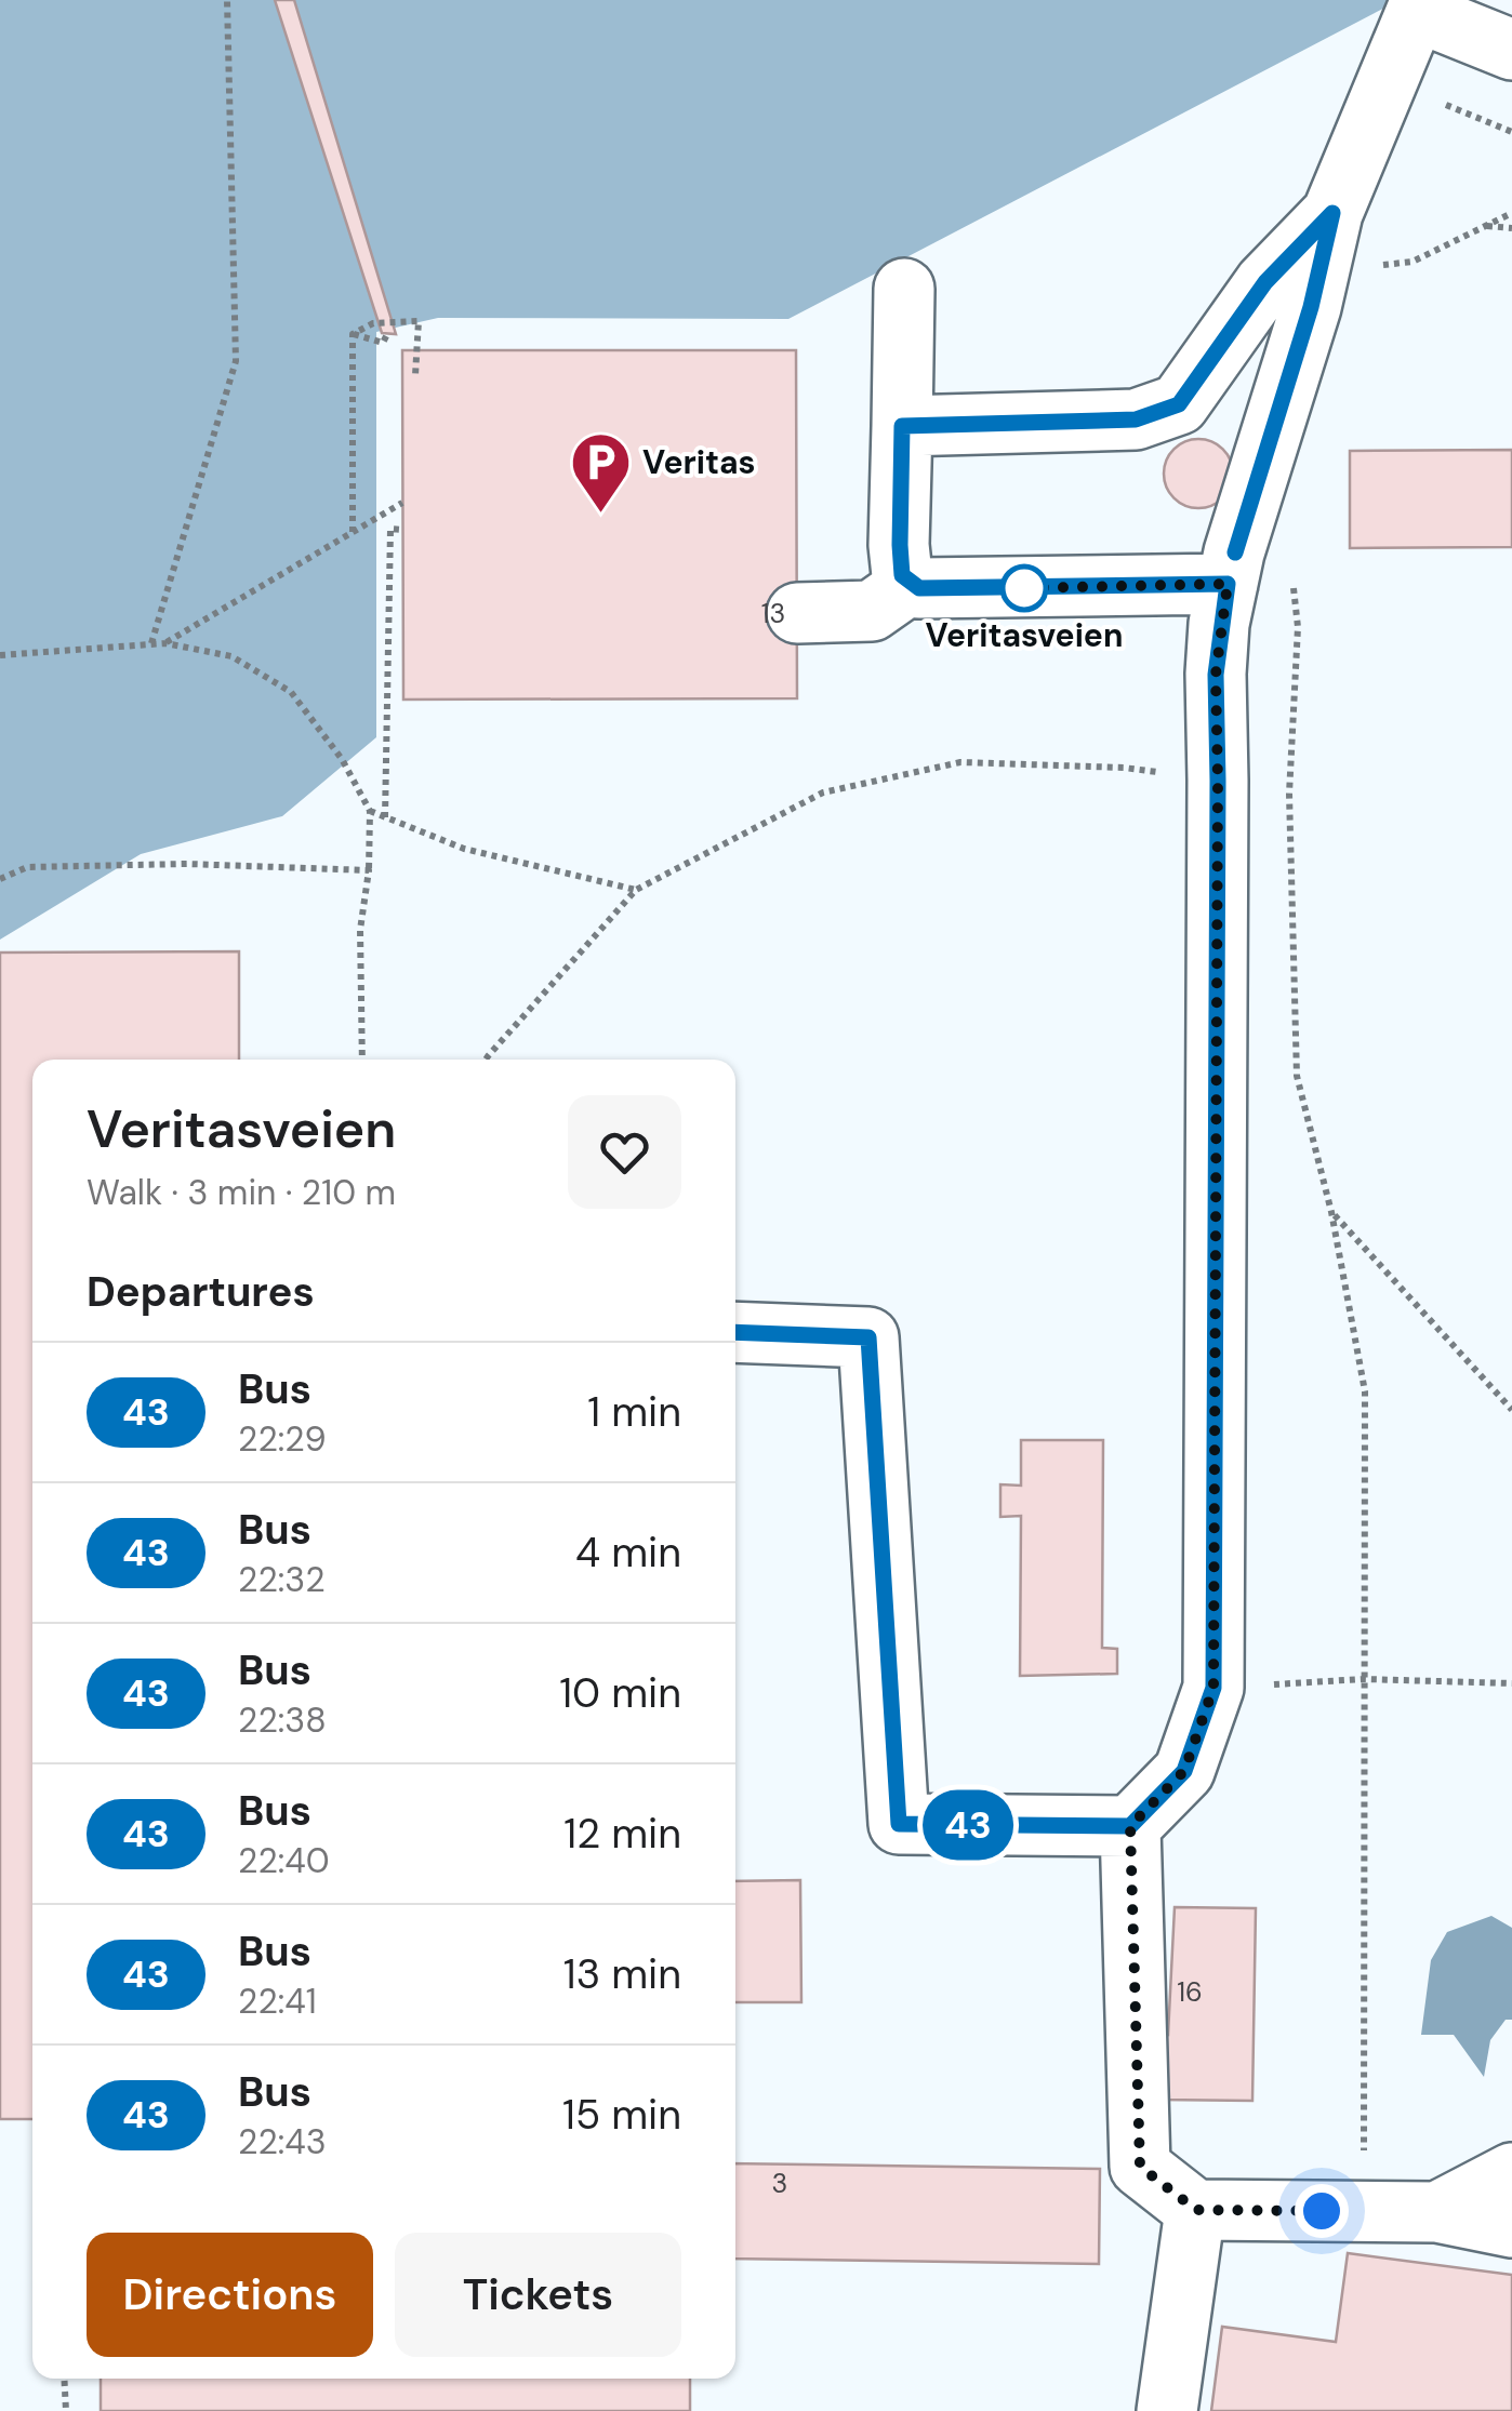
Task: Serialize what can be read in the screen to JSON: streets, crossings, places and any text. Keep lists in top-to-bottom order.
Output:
{
  "places": {
    "parking": ["Veritas"],
    "other": ["Veritasveien"]
  },
  "lines": ["bus line 43"],
  "house_numbers": ["13", "16", "3"],
  "page": {
    "on_map": "43",
    "heading": [
      ["Veritasveien", "Walk · 3 min · 210 m"],
      "Departures"
    ],
    "list": [
      {
        "mark": "43",
        "name": "Bus",
        "note": "22:29",
        "value": "1 min"
      },
      {
        "mark": "43",
        "name": "Bus",
        "note": "22:32",
        "value": "4 min"
      },
      {
        "mark": "43",
        "name": "Bus",
        "note": "22:38",
        "value": "10 min"
      },
      {
        "mark": "43",
        "name": "Bus",
        "note": "22:40",
        "value": "12 min"
      },
      {
        "mark": "43",
        "name": "Bus",
        "note": "22:41",
        "value": "13 min"
      },
      {
        "mark": "43",
        "name": "Bus",
        "note": "22:43",
        "value": "15 min"
      }
    ],
    "buttons": ["Directions", "Tickets"]
  }
}
